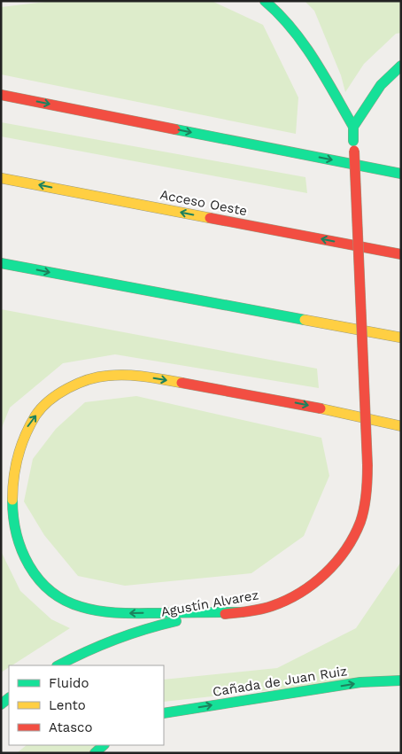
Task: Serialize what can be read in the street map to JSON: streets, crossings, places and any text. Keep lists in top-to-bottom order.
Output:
{
  "streets": {
    "main road": ["Acceso Oeste", "Agustín Alvarez", "Cañada de Juan Ruiz"]
  },
  "one_way": ["Cañada de Juan Ruiz"],
  "legend": ["Fluido", "Lento", "Atasco"]
}
